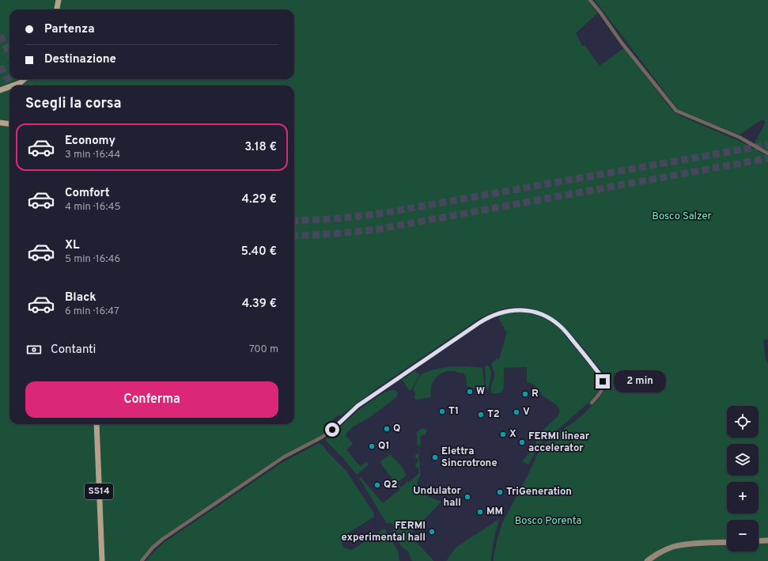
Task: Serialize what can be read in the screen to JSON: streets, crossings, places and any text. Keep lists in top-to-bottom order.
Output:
{
  "streets": {
    "main road": ["SS14"]
  },
  "parks": ["Bosco Salzer", "Bosco Porenta"],
  "places": [
    "W",
    "R",
    "T1",
    "V",
    "T2",
    "Q",
    "X",
    "FERMI linear accelerator",
    "Q1",
    "Elettra Sincrotrone",
    "Q2",
    "TriGeneration",
    "Undulator hall",
    "MM",
    "FERMI experimental hall"
  ],
  "page": {
    "banner": ["Partenza", "Destinazione"],
    "heading": "Scegli la corsa",
    "list": [
      {
        "name": "Economy",
        "note": "3 min · 16:44",
        "value": "3.18 €"
      },
      {
        "name": "Comfort",
        "note": "4 min · 16:45",
        "value": "4.29 €"
      },
      {
        "name": "XL",
        "note": "5 min · 16:46",
        "value": "5.40 €"
      },
      {
        "name": "Black",
        "note": "6 min · 16:47",
        "value": "4.39 €"
      }
    ],
    "pay": ["Contanti", "700 m"],
    "bubble": "2 min",
    "buttons": "Conferma",
    "map_buttons": ["+", "−"]
  }
}
